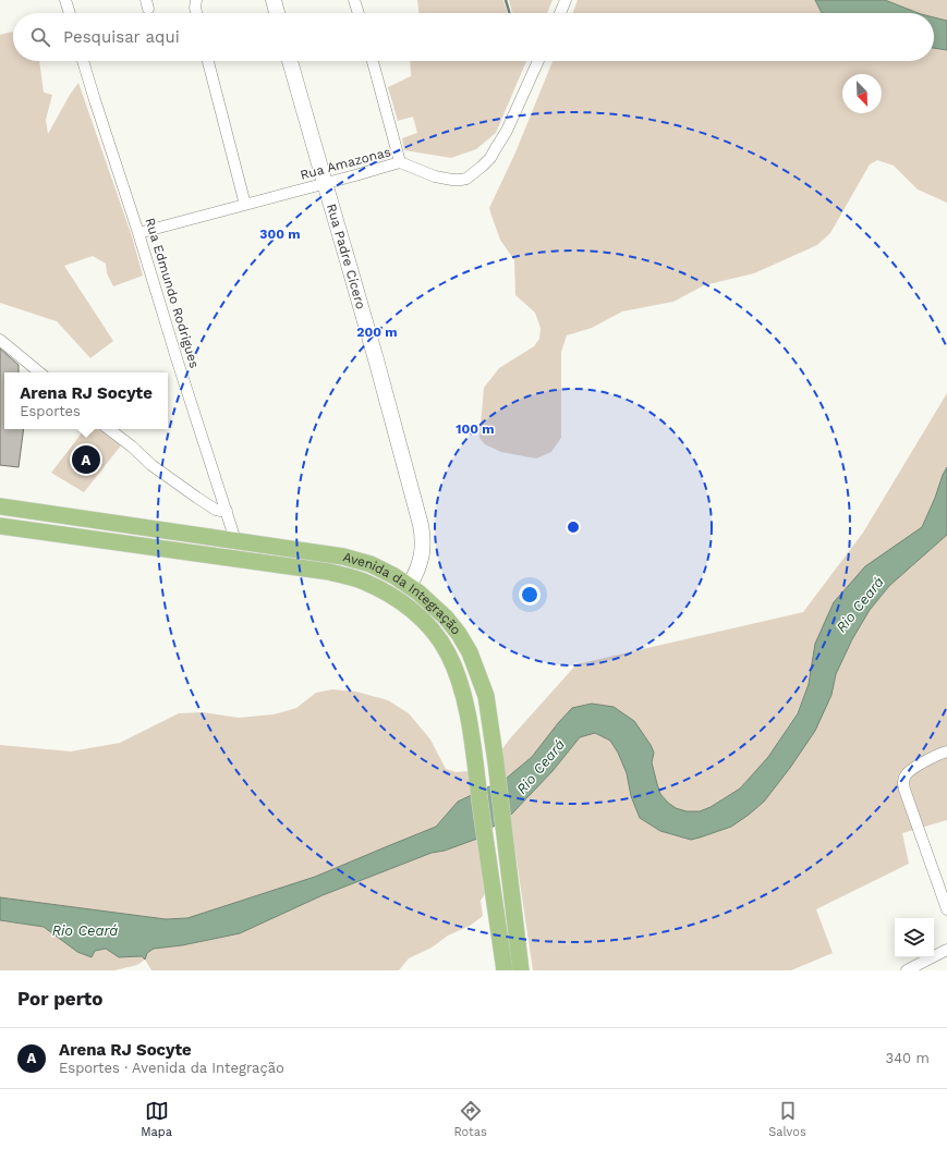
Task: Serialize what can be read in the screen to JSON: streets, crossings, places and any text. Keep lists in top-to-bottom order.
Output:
{
  "streets": {
    "main road": ["Avenida da Integração"],
    "street": ["Rua Amazonas", "Rua Padre Cícero", "Rua Edmundo Rodrigues"]
  },
  "crossings": [
    ["Rua Amazonas", "Rua Padre Cícero"],
    ["Rua Amazonas", "Rua Edmundo Rodrigues"],
    ["Rua Padre Cícero", "Avenida da Integração"],
    ["Rua Edmundo Rodrigues", "Avenida da Integração"]
  ],
  "water": ["Rio Ceará"],
  "north": "bottom right",
  "page": {
    "search": "Pesquisar aqui",
    "popup": ["Arena RJ Socyte", "Esportes"],
    "pins": "A",
    "heading": "Por perto",
    "list": [
      {
        "mark": "A",
        "name": "Arena RJ Socyte",
        "note": "Esportes · Avenida da Integração",
        "value": "340 m"
      }
    ],
    "nav": ["Mapa", "Rotas", "Salvos"]
  },
  "rings": ["300 m", "200 m", "100 m"]
}
